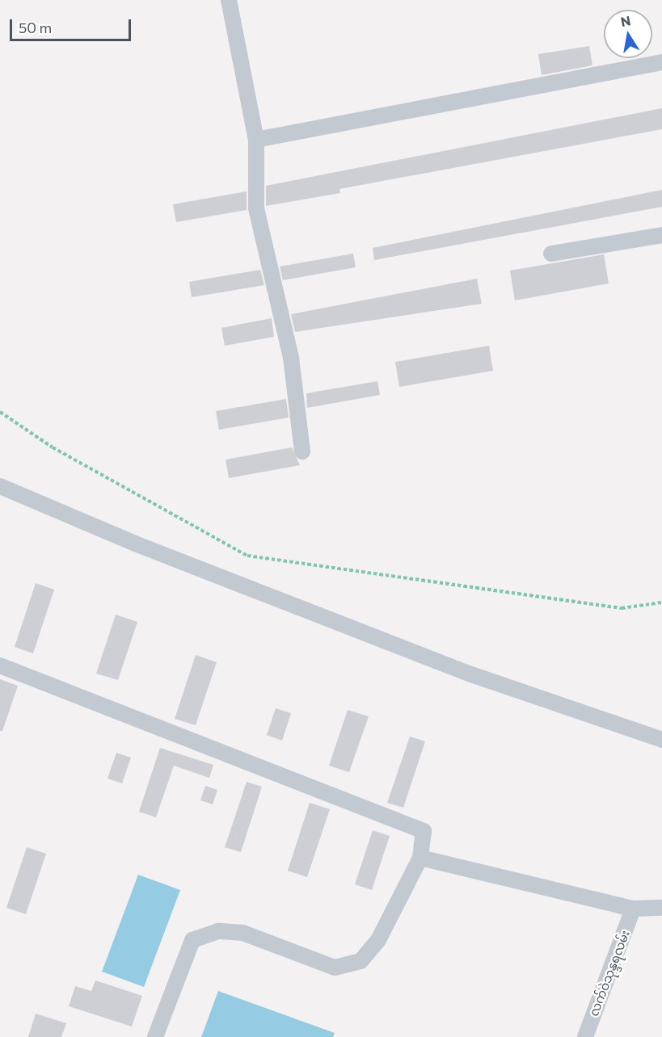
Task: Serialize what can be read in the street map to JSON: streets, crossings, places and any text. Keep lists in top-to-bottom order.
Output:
{
  "streets": {
    "street": ["လက်ဝဲသုန္ဒရလမ်း"]
  },
  "scale_bar": "50 m",
  "north": "top"
}
